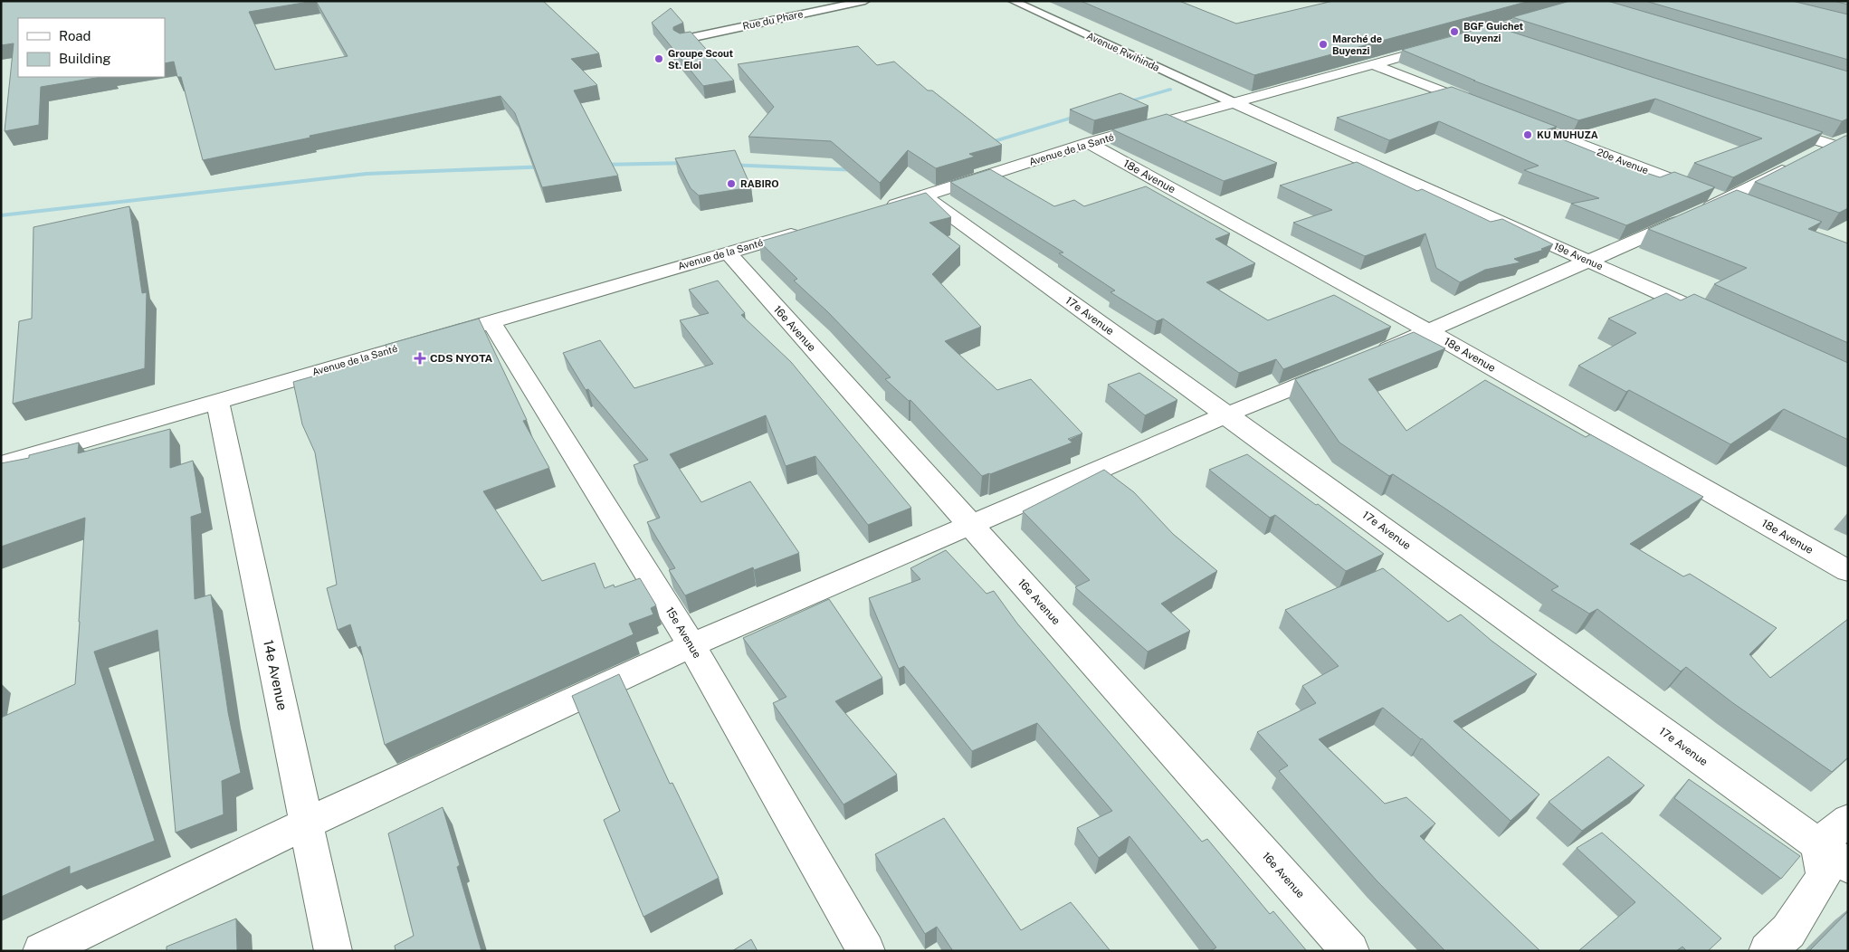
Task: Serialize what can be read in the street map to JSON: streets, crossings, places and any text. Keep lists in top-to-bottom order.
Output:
{
  "streets": {
    "street": [
      "Avenue de la Santé",
      "20e Avenue",
      "18e Avenue",
      "19e Avenue",
      "17e Avenue",
      "16e Avenue",
      "15e Avenue",
      "14e Avenue"
    ],
    "lane": ["Rue du Phare", "Avenue Rwihinda"]
  },
  "crossings": [
    ["Avenue Rwihinda", "Avenue de la Santé"],
    ["Avenue Rwihinda", "19e Avenue"],
    ["Avenue de la Santé", "18e Avenue"],
    ["Avenue de la Santé", "19e Avenue"],
    ["Avenue de la Santé", "17e Avenue"],
    ["Avenue de la Santé", "16e Avenue"],
    ["Avenue de la Santé", "15e Avenue"],
    ["Avenue de la Santé", "14e Avenue"]
  ],
  "places": {
    "other": [
      "BGF Guichet Buyenzi",
      "Marché de Buyenzi",
      "Groupe Scout St. Eloi",
      "KU MUHUZA",
      "RABIRO"
    ],
    "health": ["CDS NYOTA"]
  },
  "legend": ["Road", "Building"]
}
